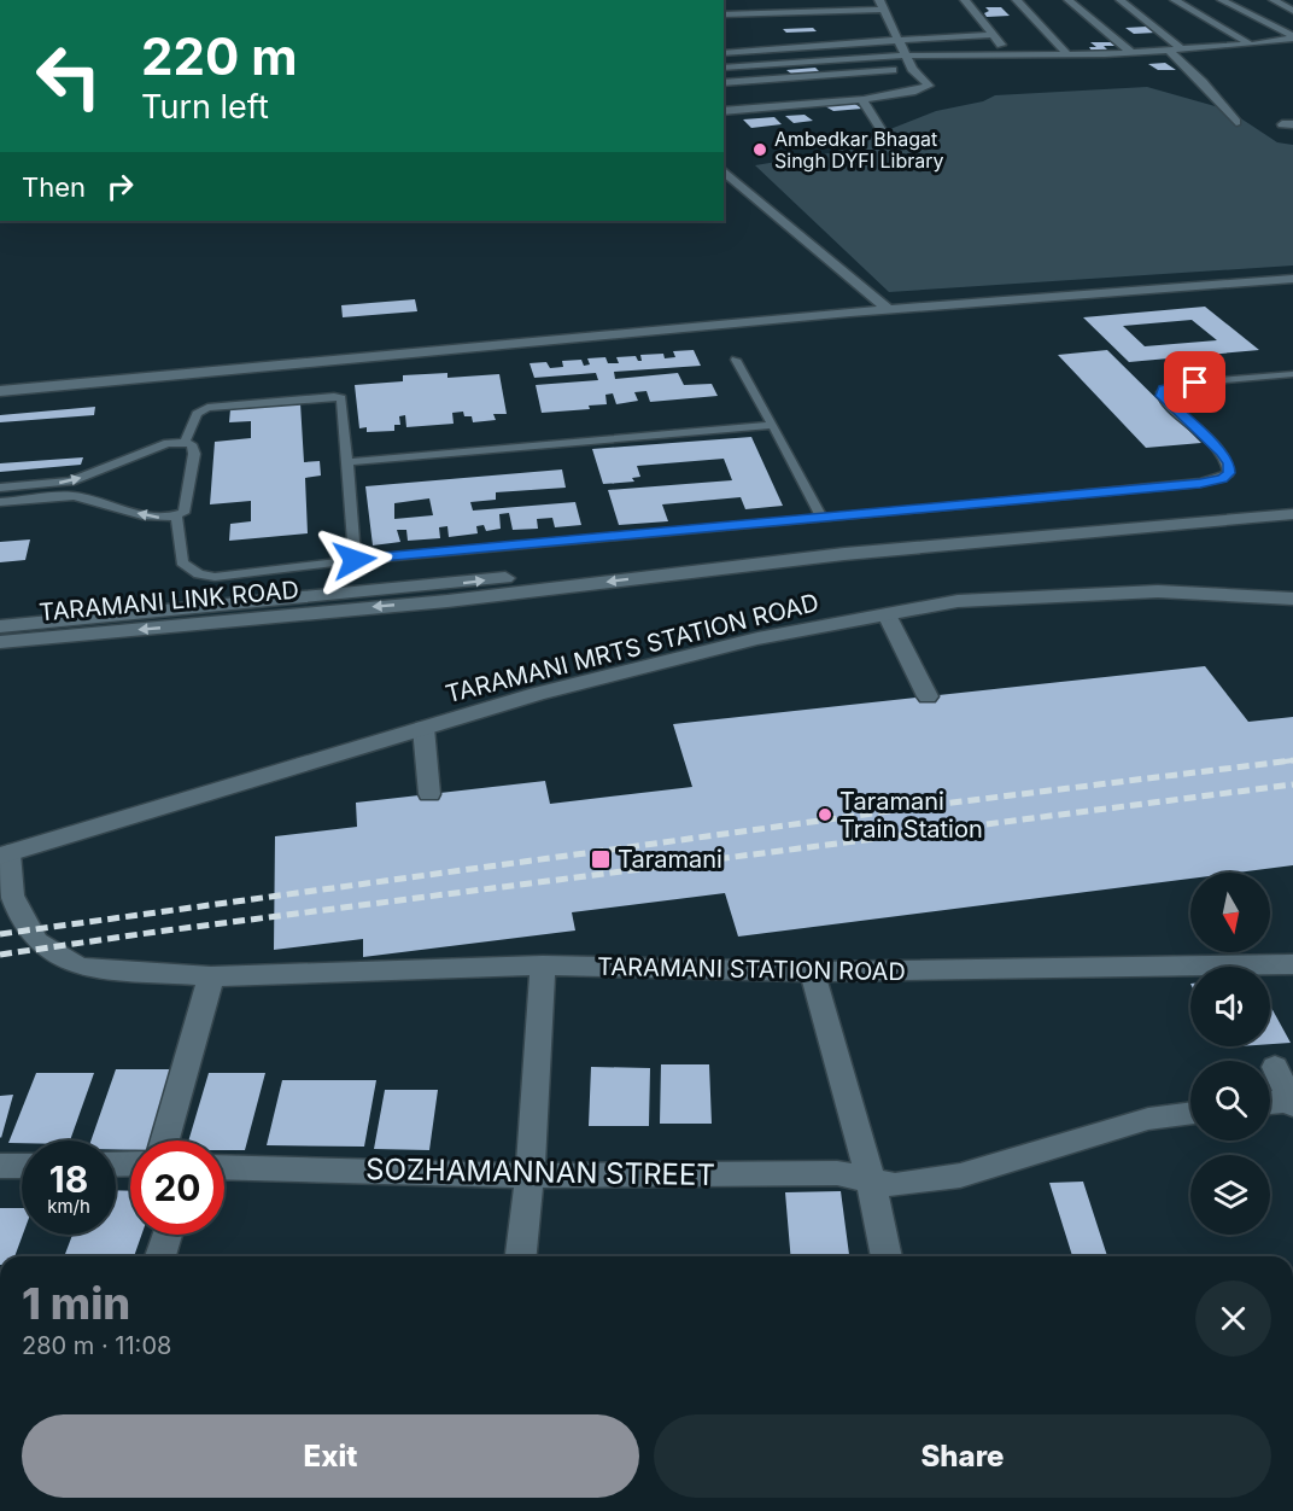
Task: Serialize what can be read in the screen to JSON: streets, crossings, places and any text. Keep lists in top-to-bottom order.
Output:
{
  "streets": {
    "street": [
      "TARAMANI LINK ROAD",
      "TARAMANI MRTS STATION ROAD",
      "TARAMANI STATION ROAD",
      "SOZHAMANNAN STREET"
    ]
  },
  "crossings": [
    ["TARAMANI MRTS STATION ROAD", "TARAMANI STATION ROAD"]
  ],
  "places": {
    "other": ["Ambedkar Bhagat Singh DYFI Library", "Taramani Train Station"],
    "transit": ["Taramani"]
  },
  "north": "bottom",
  "page": {
    "turn": ["220 m", "Turn left"],
    "then": "Then",
    "speed": "18 km/h",
    "limit": "20",
    "heading": ["1 min", "280 m · 11:08"],
    "buttons": ["Exit", "Share"]
  }
}
